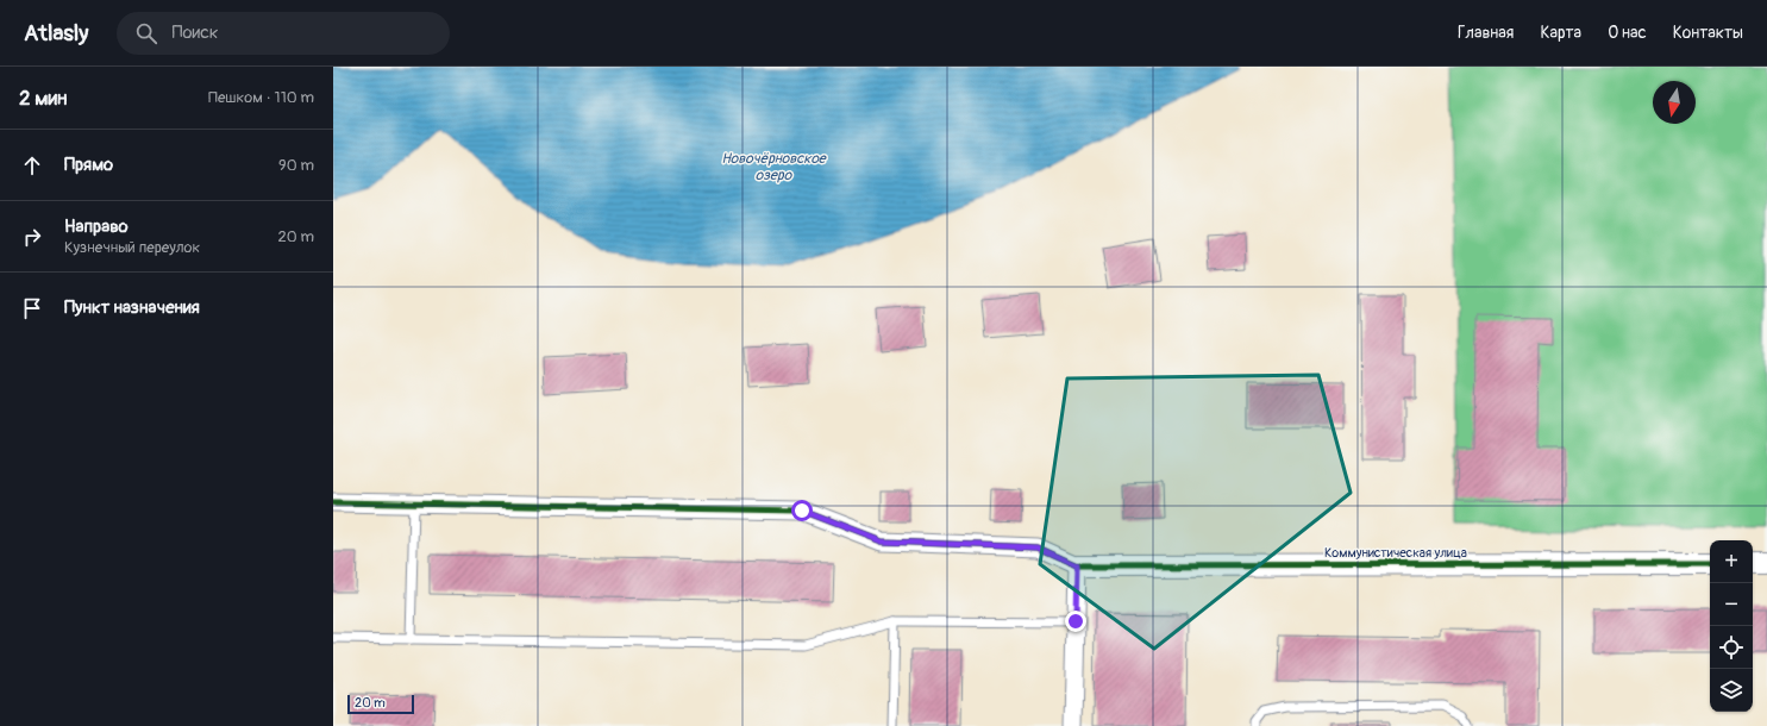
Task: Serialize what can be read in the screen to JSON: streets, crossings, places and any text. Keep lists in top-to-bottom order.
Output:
{
  "streets": {
    "street": ["Коммунистическая улица"]
  },
  "water": ["Новочёрновское озеро"],
  "scale_bar": "20 m",
  "north": "bottom",
  "page": {
    "header": "Atlasly",
    "search": "Поиск",
    "nav": [
      "Главная",
      "Карта",
      "О нас",
      "Контакты"
    ],
    "heading": ["2 мин", "Пешком · 110 m"],
    "list": [
      ["Прямо", "90 m"],
      ["Направо", "Кузнечный переулок", "20 m"],
      "Пункт назначения"
    ],
    "map_buttons": ["+", "−"],
    "scale": "20 m"
  }
}
